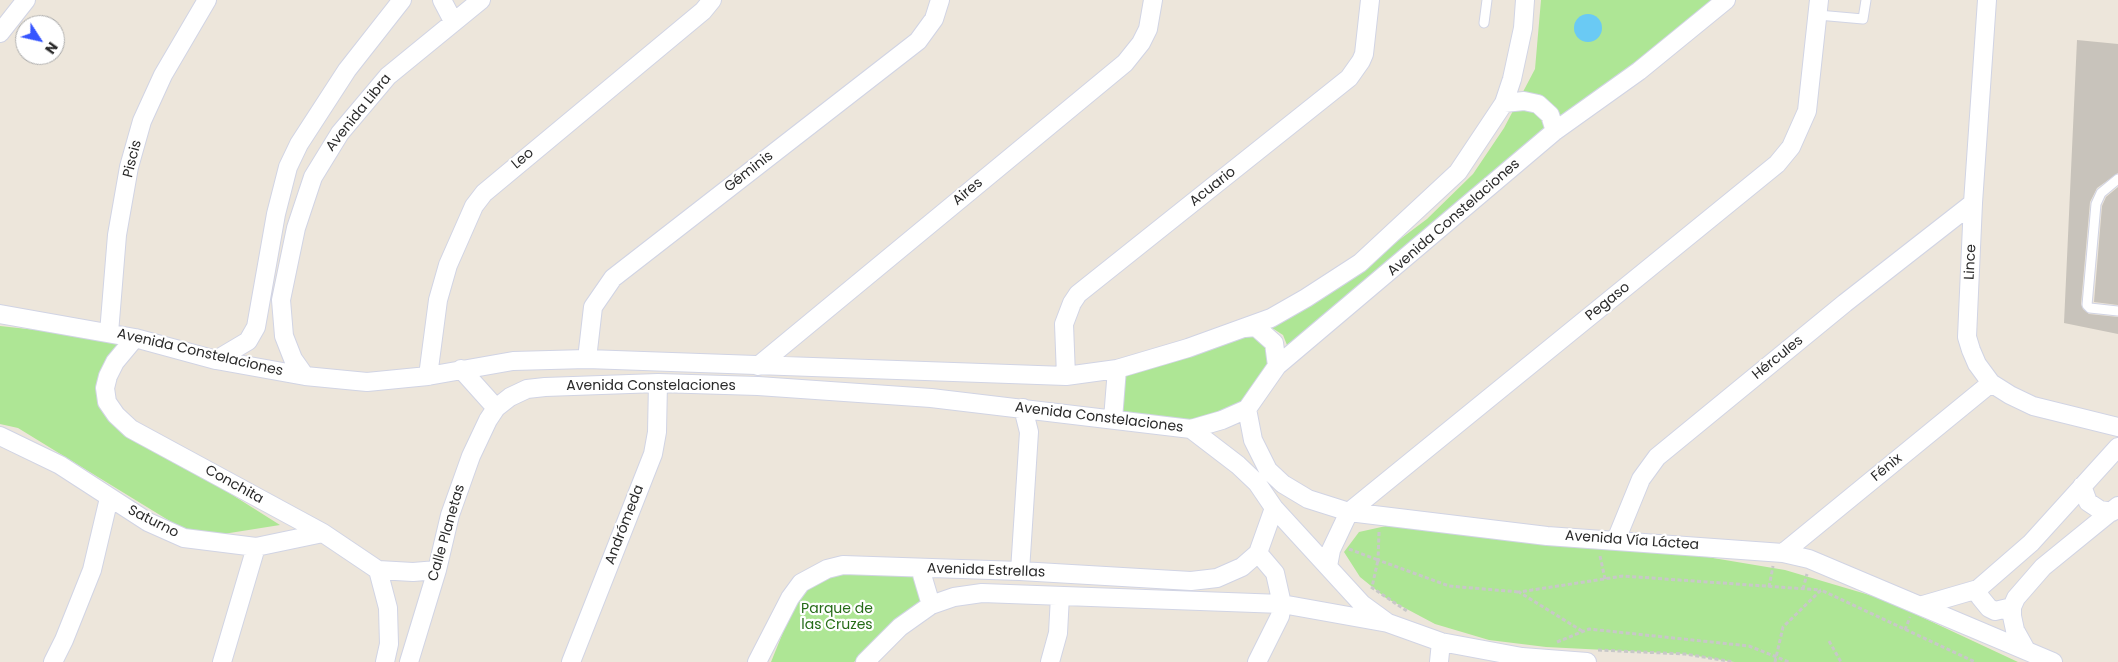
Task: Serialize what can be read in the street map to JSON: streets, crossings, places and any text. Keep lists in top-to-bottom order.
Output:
{
  "streets": {
    "street": [
      "Avenida Libra",
      "Piscis",
      "Leo",
      "Géminis",
      "Acuario",
      "Aires",
      "Avenida Constelaciones",
      "Lince",
      "Pegaso",
      "Hércules",
      "Fénix",
      "Conchita",
      "Saturno",
      "Andrómeda",
      "Calle Planetas",
      "Avenida Vía Láctea",
      "Avenida Estrellas"
    ]
  },
  "crossings": [
    ["Avenida Libra", "Avenida Constelaciones"],
    ["Piscis", "Avenida Constelaciones"],
    ["Leo", "Avenida Constelaciones"],
    ["Géminis", "Avenida Constelaciones"],
    ["Acuario", "Avenida Constelaciones"],
    ["Aires", "Avenida Constelaciones"],
    ["Avenida Constelaciones", "Conchita"],
    ["Avenida Constelaciones", "Andrómeda"],
    ["Avenida Constelaciones", "Calle Planetas"],
    ["Avenida Constelaciones", "Avenida Vía Láctea"],
    ["Lince", "Hércules"],
    ["Lince", "Fénix"],
    ["Pegaso", "Avenida Vía Láctea"],
    ["Pegaso", "Avenida Estrellas"],
    ["Hércules", "Avenida Vía Láctea"],
    ["Fénix", "Avenida Vía Láctea"],
    ["Conchita", "Saturno"]
  ],
  "parks": ["Parque de las Cruzes"],
  "north": "bottom right"
}
